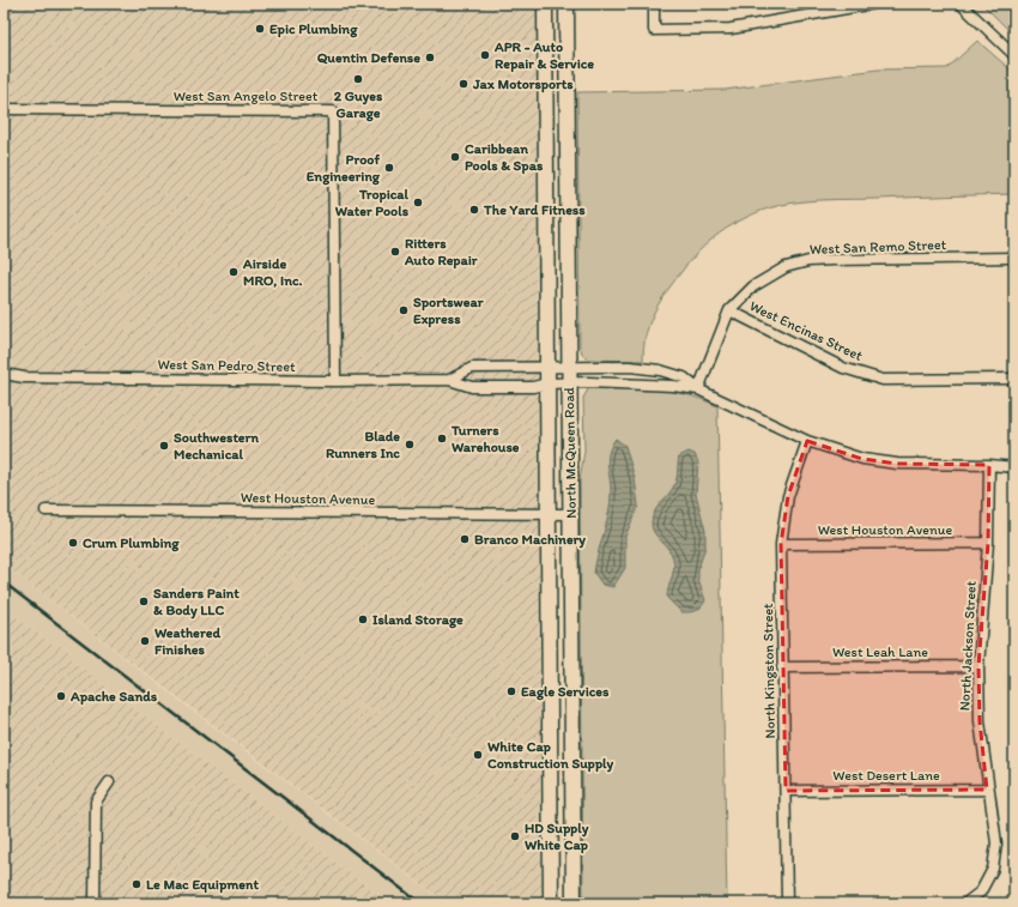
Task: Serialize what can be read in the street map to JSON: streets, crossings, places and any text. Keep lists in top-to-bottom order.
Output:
{
  "streets": {
    "main road": ["North McQueen Road"],
    "street": [
      "West San Angelo Street",
      "West San Remo Street",
      "West Encinas Street",
      "West San Pedro Street",
      "West Houston Avenue",
      "North Jackson Street",
      "West Leah Lane",
      "North Kingston Street",
      "West Desert Lane"
    ]
  },
  "crossings": [
    ["West San Angelo Street", "West San Pedro Street"],
    ["West San Remo Street", "West Encinas Street"],
    ["West San Remo Street", "West San Pedro Street"],
    ["West San Pedro Street", "North McQueen Road"],
    ["West San Pedro Street", "North Jackson Street"],
    ["West San Pedro Street", "North Kingston Street"],
    ["North McQueen Road", "West Houston Avenue"],
    ["West Houston Avenue", "North Jackson Street"],
    ["West Houston Avenue", "North Kingston Street"],
    ["North Jackson Street", "West Leah Lane"],
    ["North Jackson Street", "West Desert Lane"],
    ["West Leah Lane", "North Kingston Street"],
    ["North Kingston Street", "West Desert Lane"]
  ],
  "places": [
    "Epic Plumbing",
    "APR - Auto Repair & Service",
    "Quentin Defense",
    "2 Guyes Garage",
    "Jax Motorsports",
    "Caribbean Pools & Spas",
    "Proof Engineering",
    "Tropical Water Pools",
    "The Yard Fitness",
    "Ritters Auto Repair",
    "Airside MRO, Inc.",
    "Sportswear Express",
    "Turners Warehouse",
    "Blade Runners Inc",
    "Southwestern Mechanical",
    "Branco Machinery",
    "Crum Plumbing",
    "Sanders Paint & Body LLC",
    "Island Storage",
    "Weathered Finishes",
    "Eagle Services",
    "Apache Sands",
    "White Cap Construction Supply",
    "HD Supply White Cap",
    "Le Mac Equipment"
  ]
}
